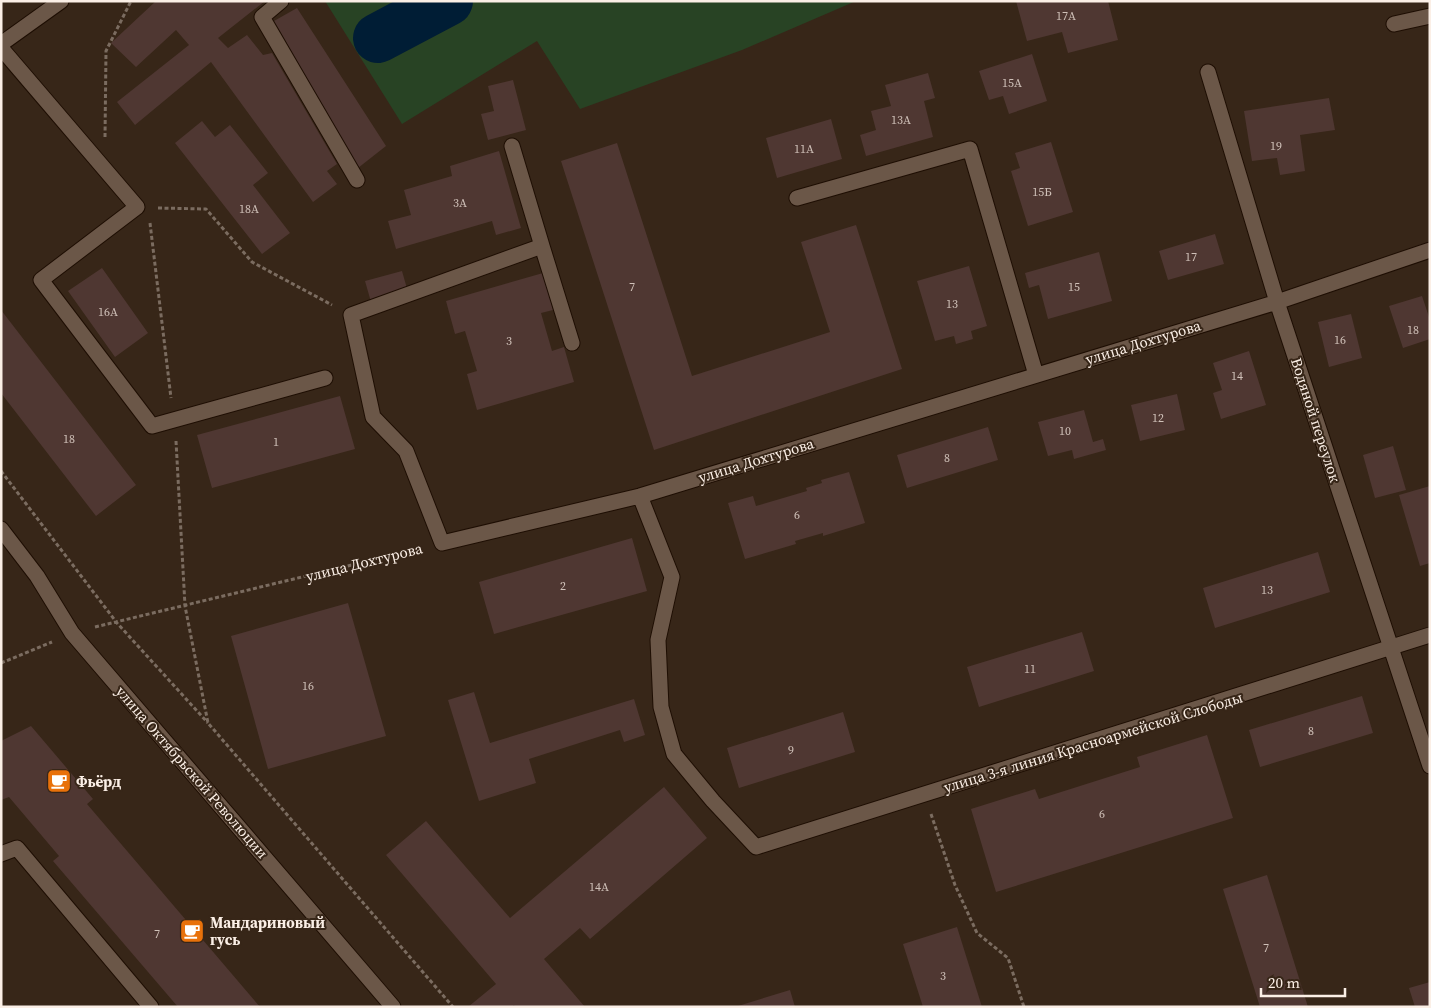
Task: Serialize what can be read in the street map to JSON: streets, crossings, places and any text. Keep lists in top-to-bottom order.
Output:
{
  "streets": {
    "street": [
      "улица Дохтурова",
      "Водяной переулок",
      "улица 3-я линия Красноармейской Слободы",
      "улица Октябрьской Революции"
    ]
  },
  "crossings": [
    ["улица Дохтурова", "Водяной переулок"],
    ["улица Дохтурова", "улица 3-я линия Красноармейской Слободы"],
    ["улица Дохтурова", "улица Октябрьской Революции"],
    ["Водяной переулок", "улица 3-я линия Красноармейской Слободы"]
  ],
  "places": {
    "cafe": ["Фьёрд", "Мандариновый гусь"]
  },
  "house_numbers": [
    "17А",
    "15А",
    "13А",
    "19",
    "11А",
    "15Б",
    "3А",
    "18А",
    "17",
    "7",
    "15",
    "13",
    "16А",
    "18",
    "16",
    "3",
    "14",
    "12",
    "10",
    "18",
    "1",
    "8",
    "6",
    "2",
    "13",
    "11",
    "16",
    "8",
    "9",
    "6",
    "14А",
    "7",
    "7",
    "3"
  ],
  "scale_bar": "20 m"
}
